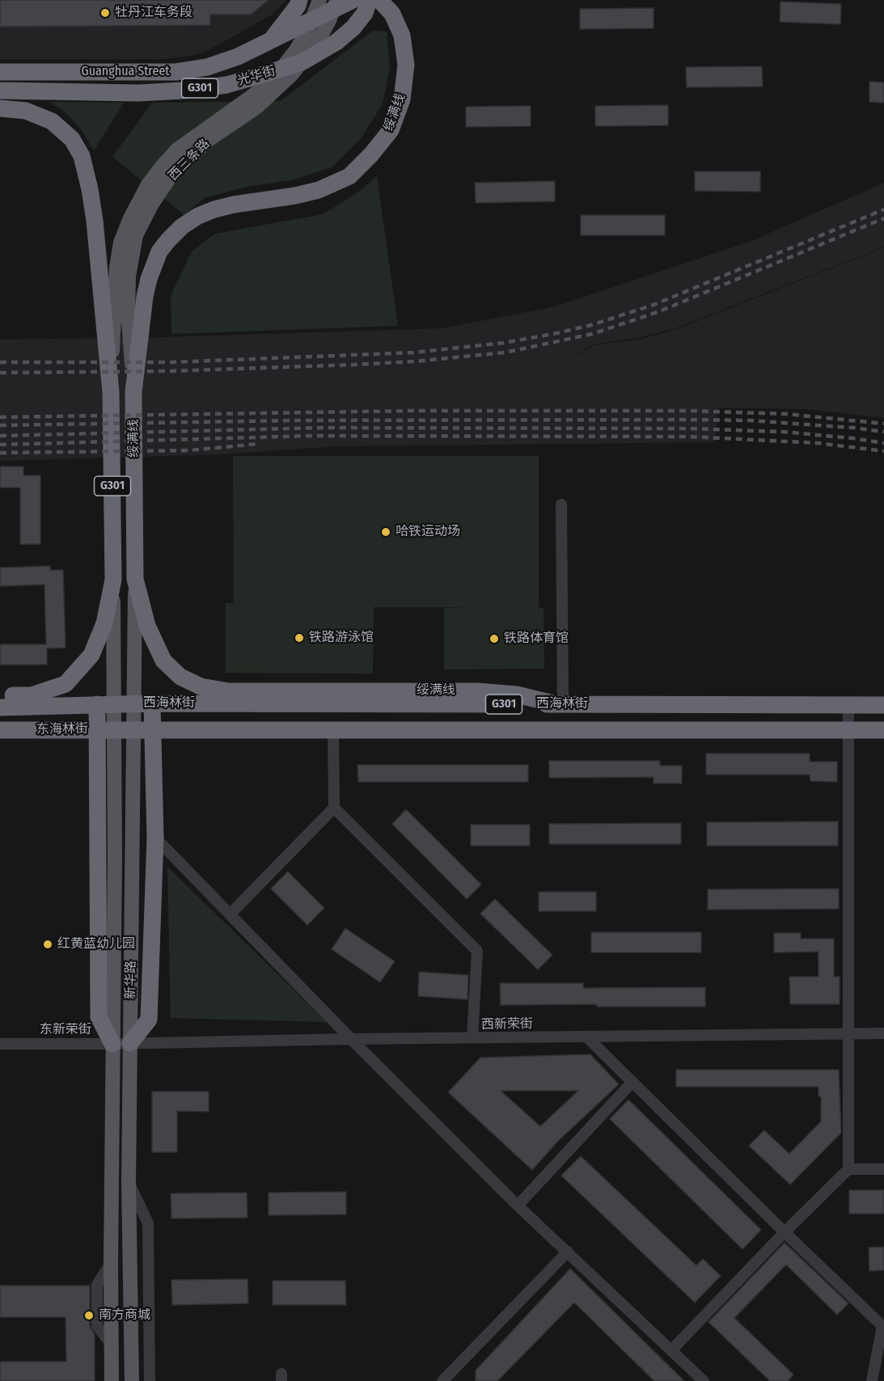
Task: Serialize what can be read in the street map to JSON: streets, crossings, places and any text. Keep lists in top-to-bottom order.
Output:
{
  "streets": {
    "highway": [
      "Guanghua Street",
      "光华街",
      "G301",
      "绥满线",
      "西海林街",
      "东海林街"
    ],
    "main road": ["西三条路", "新华路"],
    "street": ["西新荣街", "东新荣街"]
  },
  "crossings": [
    ["绥满线", "西三条路"],
    ["绥满线", "西海林街"],
    ["绥满线", "新华路"],
    ["西海林街", "东海林街"],
    ["新华路", "西新荣街"],
    ["新华路", "东新荣街"],
    ["西新荣街", "东新荣街"]
  ],
  "places": [
    "牡丹江车务段",
    "哈铁运动场",
    "铁路游泳馆",
    "铁路体育馆",
    "红黄蓝幼儿园",
    "南方商城"
  ]
}
